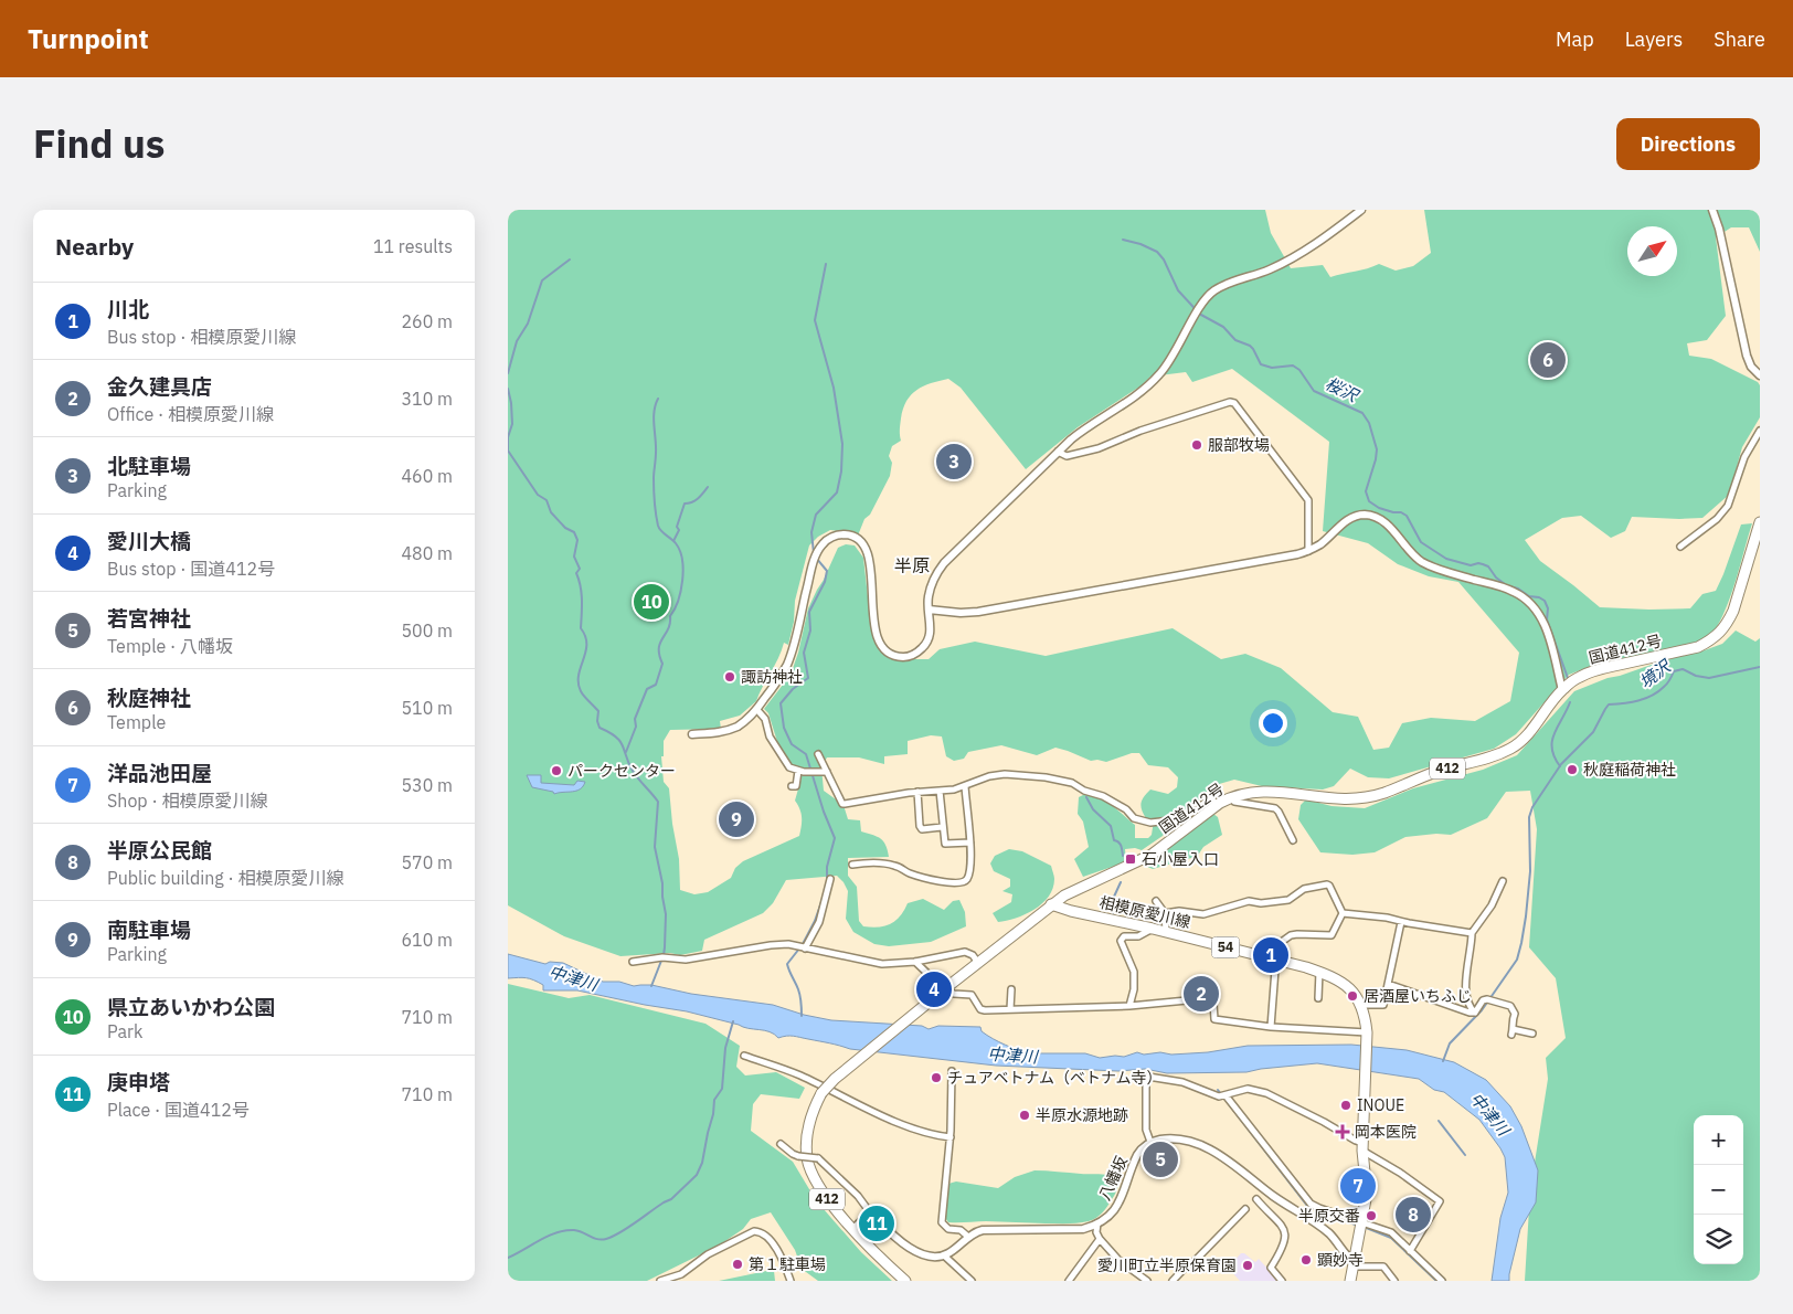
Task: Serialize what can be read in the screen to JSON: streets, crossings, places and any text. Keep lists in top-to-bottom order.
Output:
{
  "streets": {
    "main road": [
      "国道412号",
      "412",
      "相模原愛川線",
      "54"
    ],
    "street": ["八幡坂"]
  },
  "crossings": [
    ["国道412号", "相模原愛川線"],
    ["相模原愛川線", "54"]
  ],
  "districts": ["半原"],
  "water": ["桜沢", "境沢", "中津川"],
  "places": {
    "other": [
      "服部牧場",
      "諏訪神社",
      "秋庭稲荷神社",
      "パークセンター",
      "居酒屋いちふじ",
      "チュアベトナム（ベトナム寺）",
      "INOUE",
      "半原水源地跡",
      "半原交番",
      "顕妙寺",
      "第１駐車場",
      "愛川町立半原保育園"
    ],
    "transit": ["石小屋入口"],
    "health": ["岡本医院"]
  },
  "north": "top right",
  "page": {
    "header": "Turnpoint",
    "nav": ["Map", "Layers", "Share"],
    "title": "Find us",
    "buttons": "Directions",
    "heading": ["Nearby", "11 results"],
    "list": [
      {
        "mark": "1",
        "name": "川北",
        "note": "Bus stop · 相模原愛川線",
        "value": "260 m"
      },
      {
        "mark": "2",
        "name": "金久建具店",
        "note": "Office · 相模原愛川線",
        "value": "310 m"
      },
      {
        "mark": "3",
        "name": "北駐車場",
        "note": "Parking",
        "value": "460 m"
      },
      {
        "mark": "4",
        "name": "愛川大橋",
        "note": "Bus stop · 国道412号",
        "value": "480 m"
      },
      {
        "mark": "5",
        "name": "若宮神社",
        "note": "Temple · 八幡坂",
        "value": "500 m"
      },
      {
        "mark": "6",
        "name": "秋庭神社",
        "note": "Temple",
        "value": "510 m"
      },
      {
        "mark": "7",
        "name": "洋品池田屋",
        "note": "Shop · 相模原愛川線",
        "value": "530 m"
      },
      {
        "mark": "8",
        "name": "半原公民館",
        "note": "Public building · 相模原愛川線",
        "value": "570 m"
      },
      {
        "mark": "9",
        "name": "南駐車場",
        "note": "Parking",
        "value": "610 m"
      },
      {
        "mark": "10",
        "name": "県立あいかわ公園",
        "note": "Park",
        "value": "710 m"
      },
      {
        "mark": "11",
        "name": "庚申塔",
        "note": "Place · 国道412号",
        "value": "710 m"
      }
    ],
    "pins": [
      "6",
      "3",
      "10",
      "9",
      "1",
      "4",
      "2",
      "5",
      "7",
      "8",
      "11"
    ],
    "map_buttons": ["+", "−"]
  }
}
